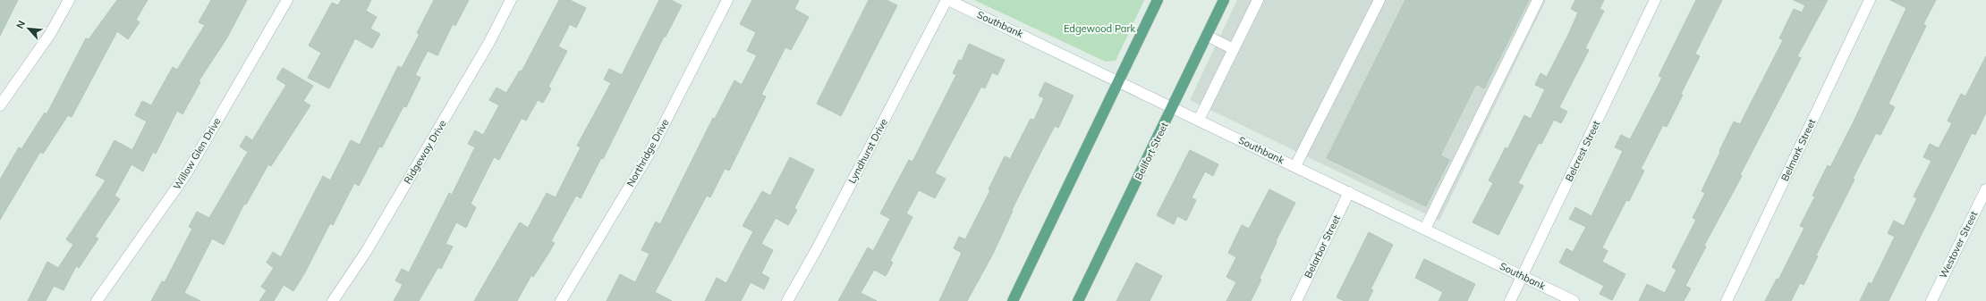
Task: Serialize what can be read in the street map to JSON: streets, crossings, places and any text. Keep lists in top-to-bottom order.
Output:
{
  "streets": {
    "main road": ["Bellfort Street"],
    "street": [
      "Southbank",
      "Belmark Street",
      "Lyndhurst Drive",
      "Belcrest Street",
      "Ridgeway Drive",
      "Northridge Drive",
      "Willow Glen Drive",
      "Westover Street",
      "Belarbor Street"
    ]
  },
  "crossings": [
    ["Southbank", "Lyndhurst Drive"],
    ["Southbank", "Bellfort Street"],
    ["Southbank", "Belcrest Street"],
    ["Southbank", "Belarbor Street"]
  ],
  "parks": ["Edgewood Park"],
  "north": "top left"
}
